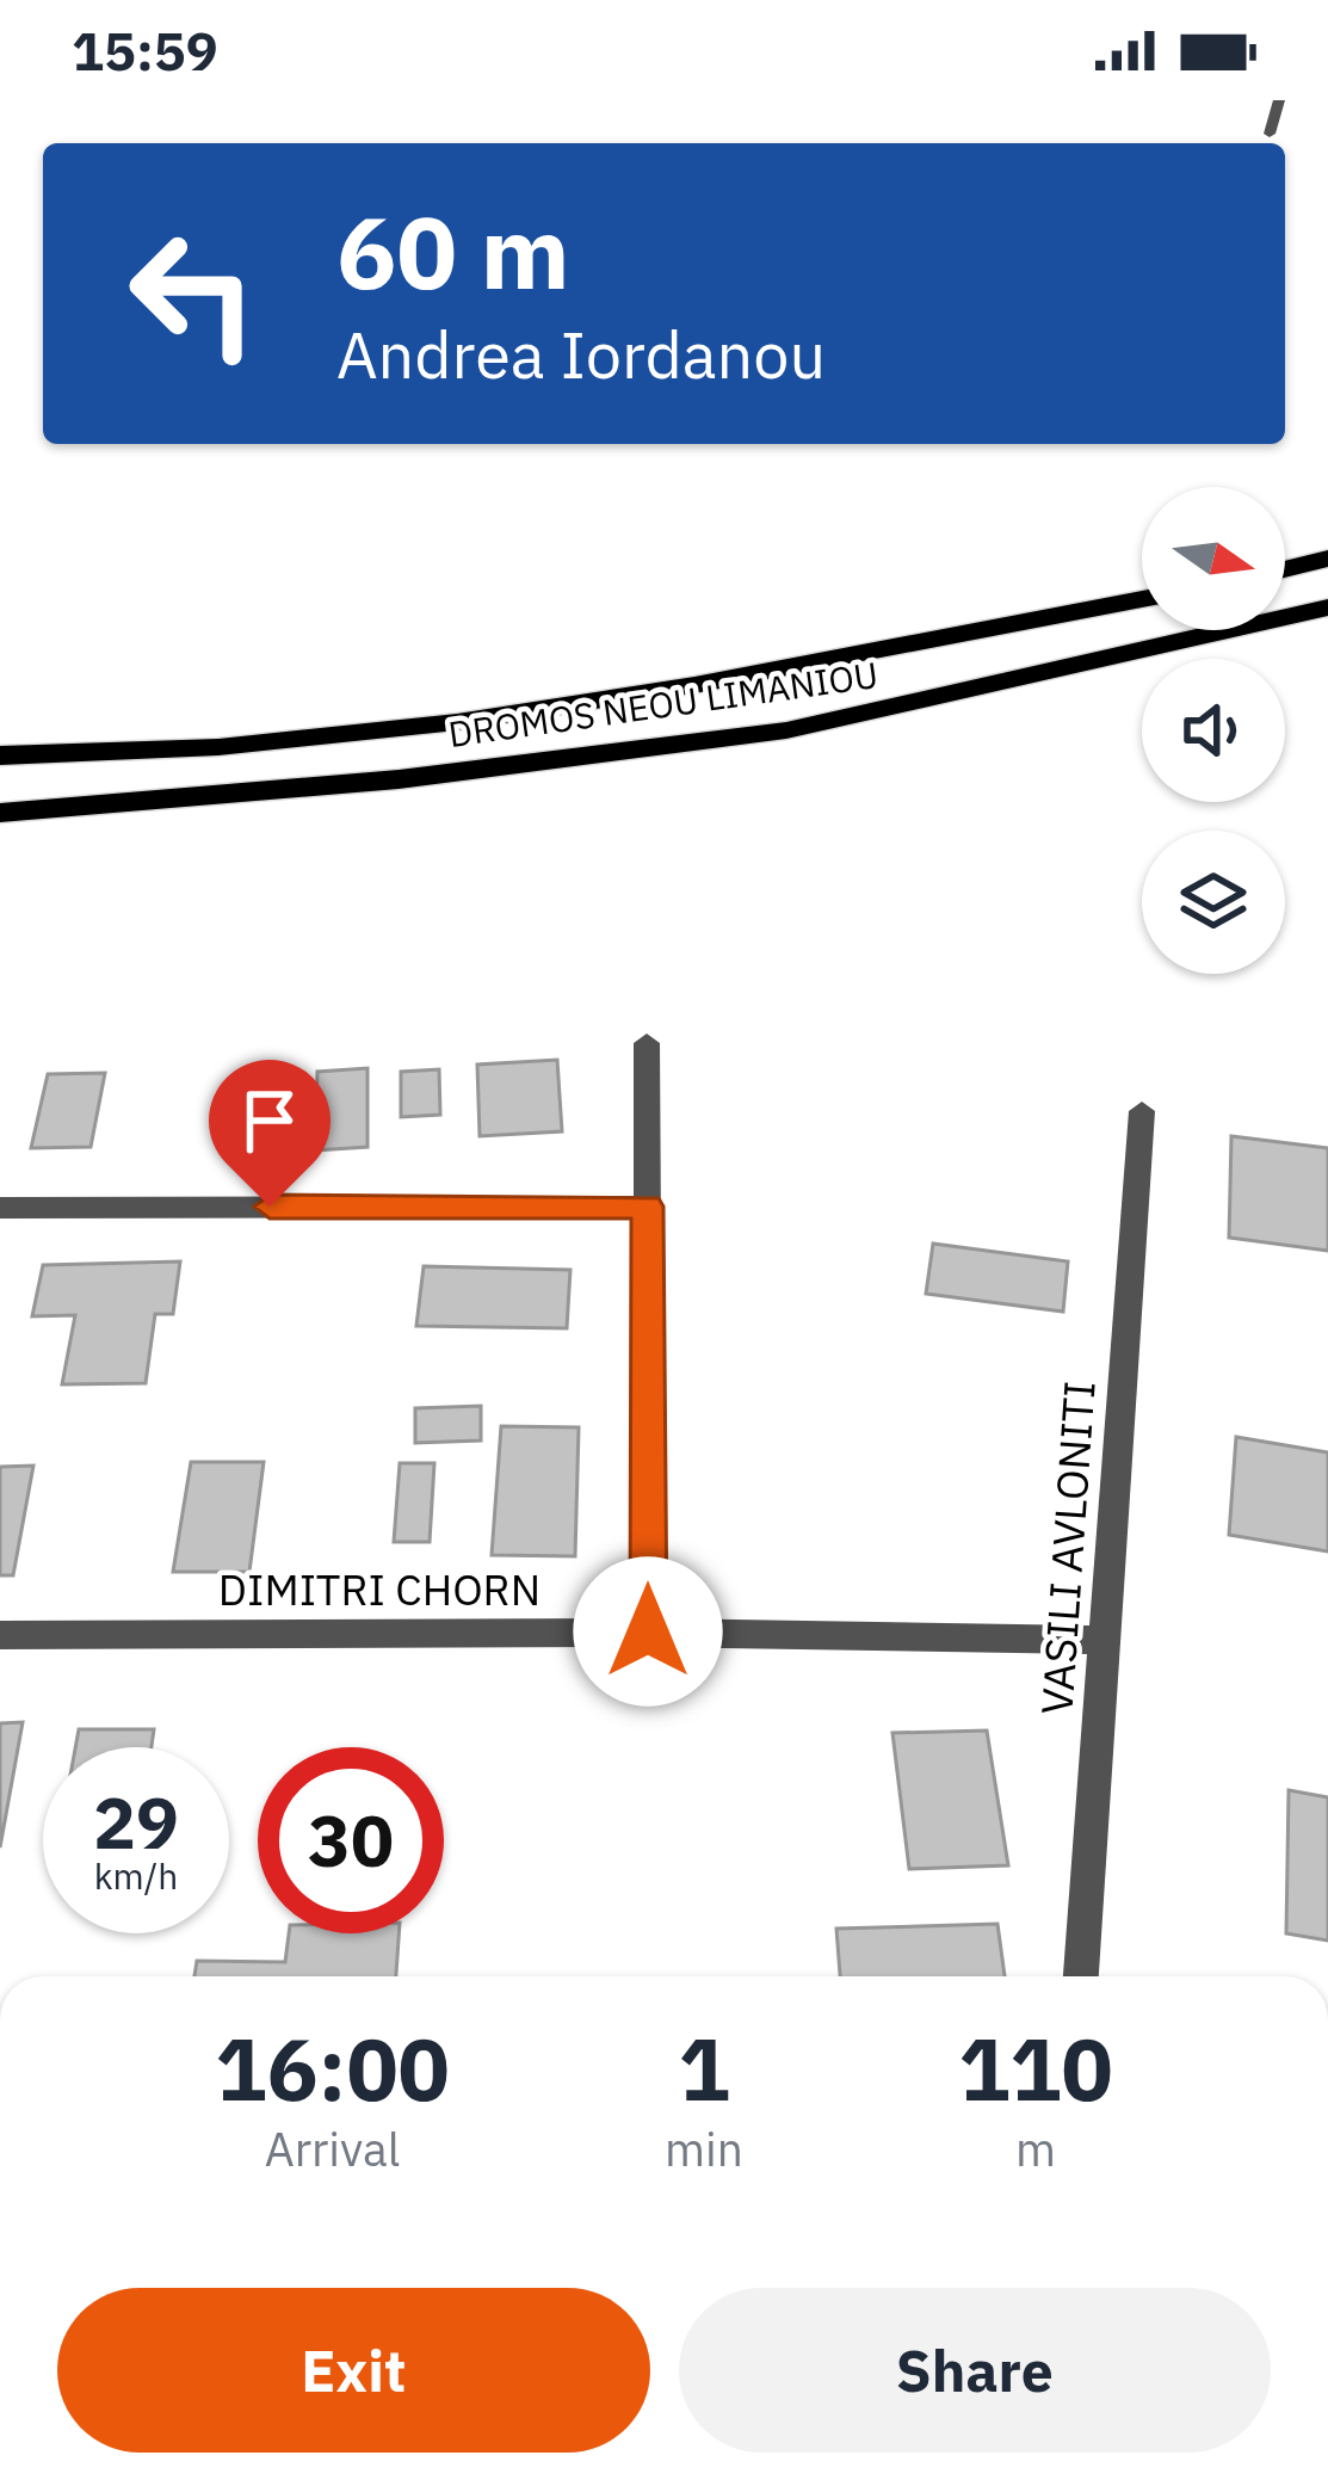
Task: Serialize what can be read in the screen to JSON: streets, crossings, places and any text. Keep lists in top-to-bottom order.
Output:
{
  "streets": {
    "main road": ["DROMOS NEOU LIMANIOU"],
    "street": ["VASILI AVLONITI", "DIMITRI CHORN"]
  },
  "crossings": [
    ["VASILI AVLONITI", "DIMITRI CHORN"]
  ],
  "north": "right",
  "page": {
    "status": "15:59",
    "turn": ["60 m", "Andrea Iordanou"],
    "speed": "29 km/h",
    "limit": "30",
    "eta": [
      "16:00",
      "Arrival",
      "1",
      "min",
      "110",
      "m"
    ],
    "buttons": ["Exit", "Share"]
  }
}
